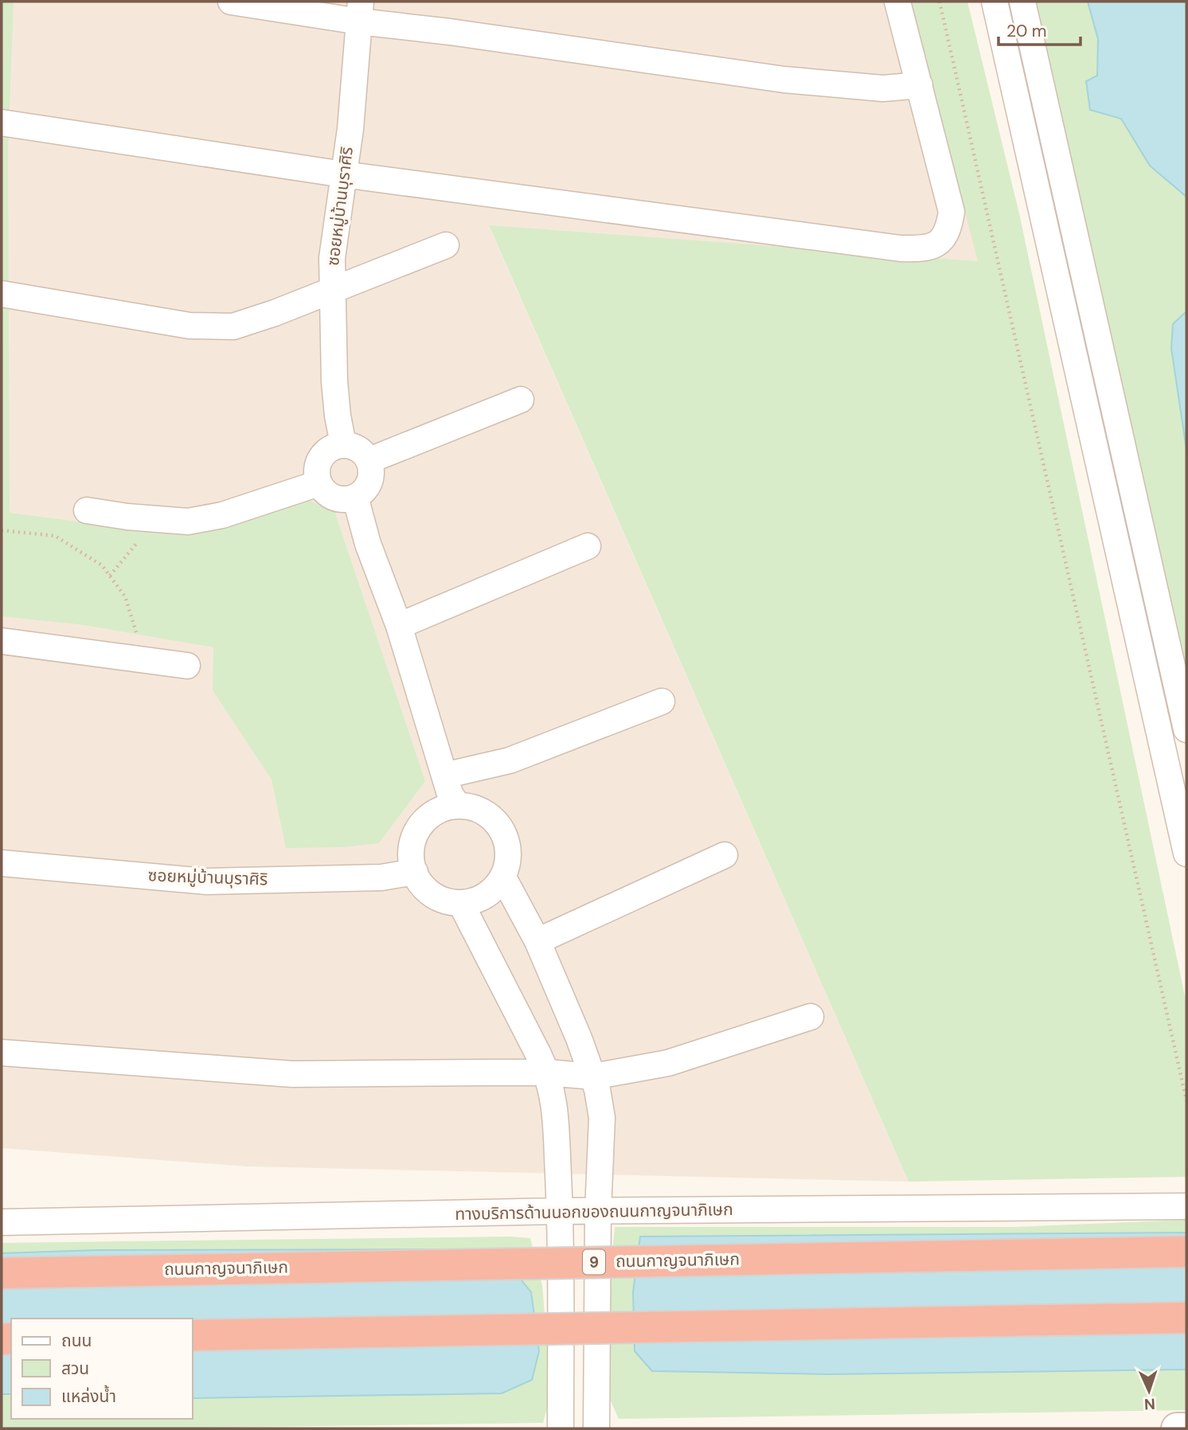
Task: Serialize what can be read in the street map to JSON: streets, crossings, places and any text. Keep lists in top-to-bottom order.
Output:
{
  "streets": {
    "highway": ["ถนนกาญจนาภิเษก", "9"],
    "street": ["ซอยหมู่บ้านบุราศิริ", "ทางบริการด้านนอกของถนนกาญจนาภิเษก"]
  },
  "legend": ["ถนน", "สวน", "แหล่งน้ำ"],
  "scale_bar": "20 m",
  "north": "bottom"
}
